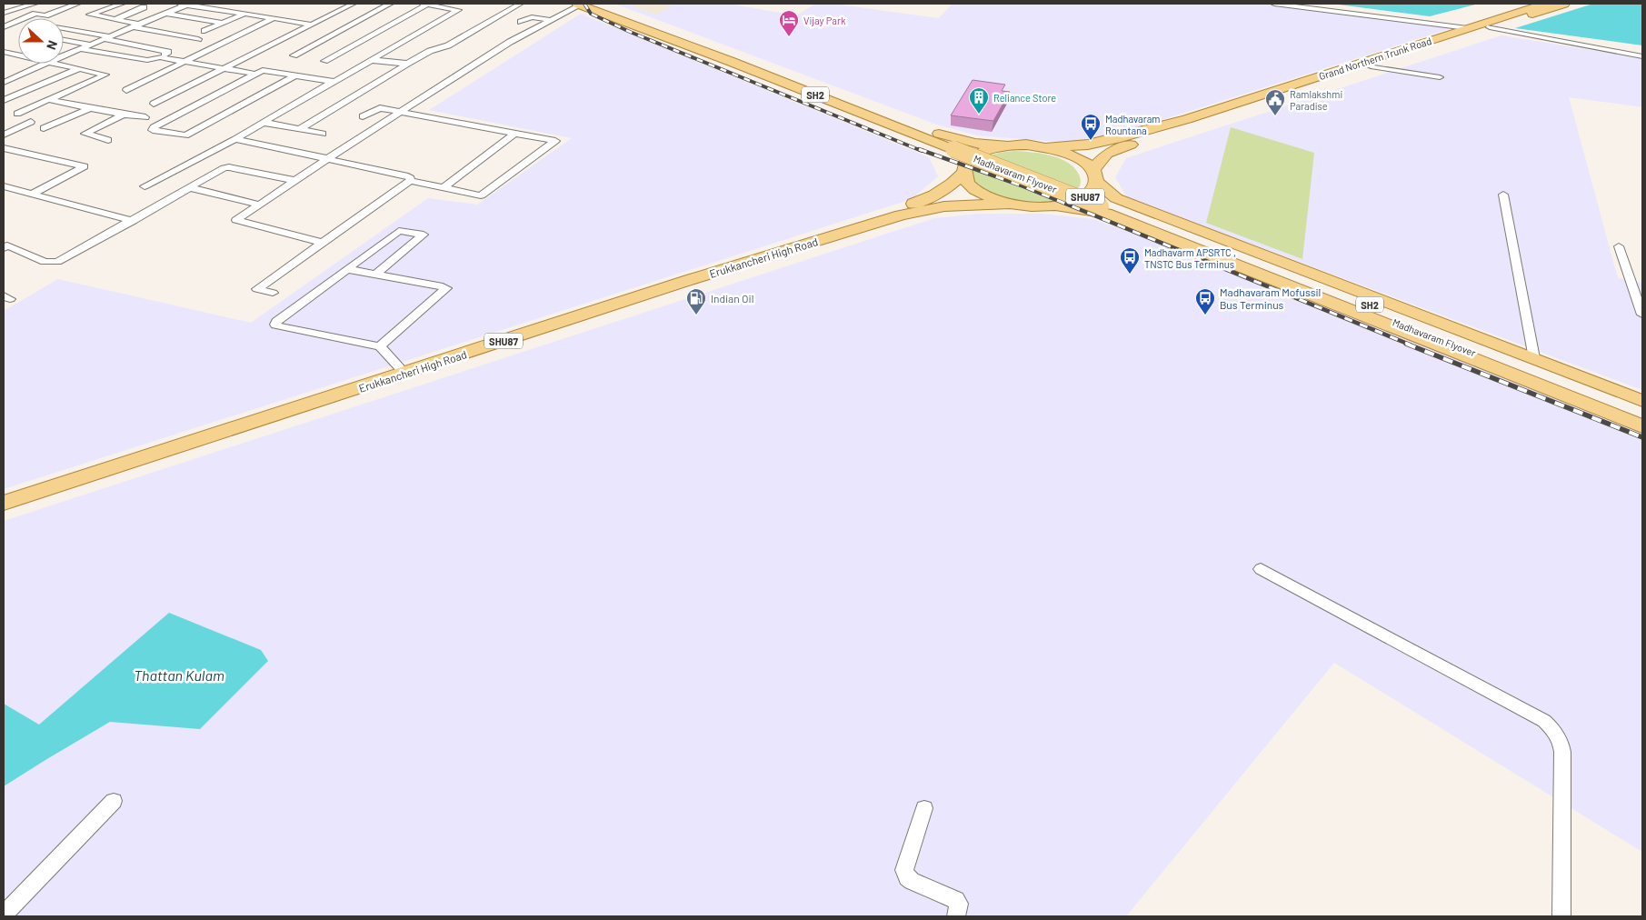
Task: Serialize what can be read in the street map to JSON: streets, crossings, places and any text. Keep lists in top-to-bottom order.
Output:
{
  "streets": {
    "main road": [
      "Grand Northern Trunk Road",
      "SH2",
      "Madhavaram Flyover",
      "SHU87",
      "Erukkancheri High Road"
    ]
  },
  "crossings": [
    ["Grand Northern Trunk Road", "SHU87"],
    ["SH2", "Madhavaram Flyover"],
    ["SHU87", "Erukkancheri High Road"]
  ],
  "water": ["Thattan Kulam"],
  "places": {
    "hotel": ["Vijay Park"],
    "building": ["Reliance Store"],
    "public building": ["Ramlakshmi Paradise"],
    "bus stop": ["Madhavaram Rountana", "Madhavarm APSRTC , TNSTC Bus Terminus", "Madhavaram Mofussil Bus Terminus"],
    "fuel station": ["Indian Oil"]
  },
  "north": "right"
}
